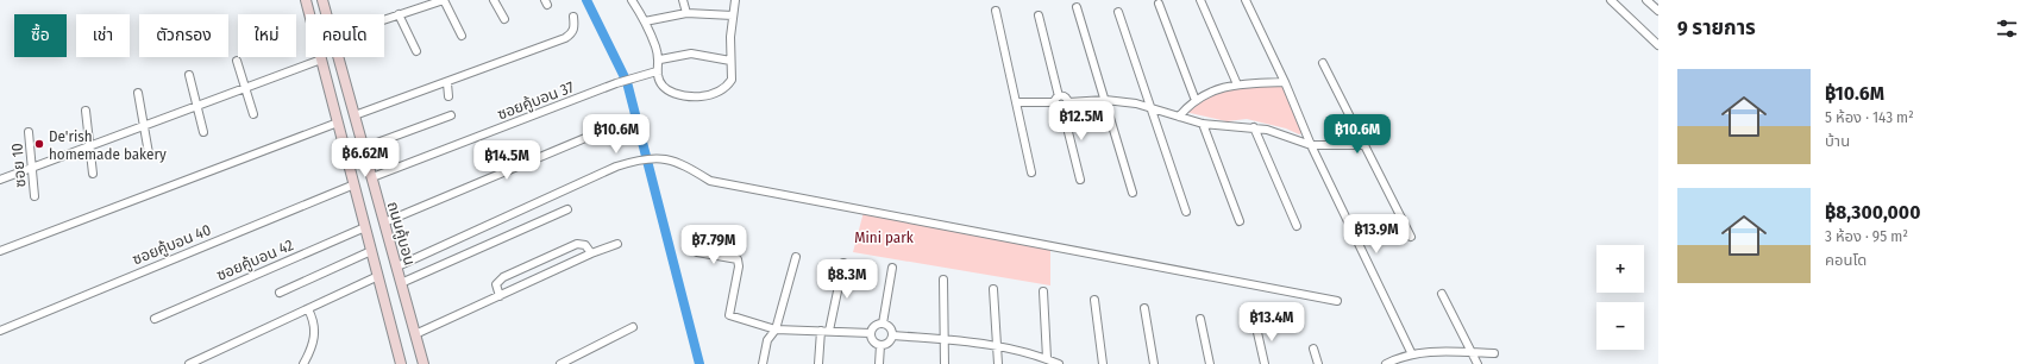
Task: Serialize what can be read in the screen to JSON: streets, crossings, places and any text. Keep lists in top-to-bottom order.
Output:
{
  "streets": {
    "main road": ["ถนนคู้บอน"],
    "street": [
      "ซอยคู้บอน 37",
      "ซอย 10",
      "ซอยคู้บอน 40",
      "ซอยคู้บอน 42"
    ]
  },
  "crossings": [
    ["ซอยคู้บอน 37", "ถนนคู้บอน"]
  ],
  "parks": ["Mini park"],
  "places": ["De'rish homemade bakery"],
  "page": {
    "heading": "9 รายการ",
    "chip": [
      "ซื้อ",
      "เช่า",
      "ตัวกรอง",
      "ใหม่",
      "คอนโด"
    ],
    "list": [
      {
        "name": "฿10.6M",
        "note": "5 ห้อง · 143 m² · บ้าน"
      },
      {
        "name": "฿8,300,000",
        "note": "3 ห้อง · 95 m² · คอนโด"
      }
    ],
    "price": [
      "฿12.5M",
      "฿10.6M",
      "฿10.6M",
      "฿6.62M",
      "฿14.5M",
      "฿13.9M",
      "฿7.79M",
      "฿8.3M",
      "฿13.4M"
    ],
    "map_buttons": ["+", "−"]
  }
}
